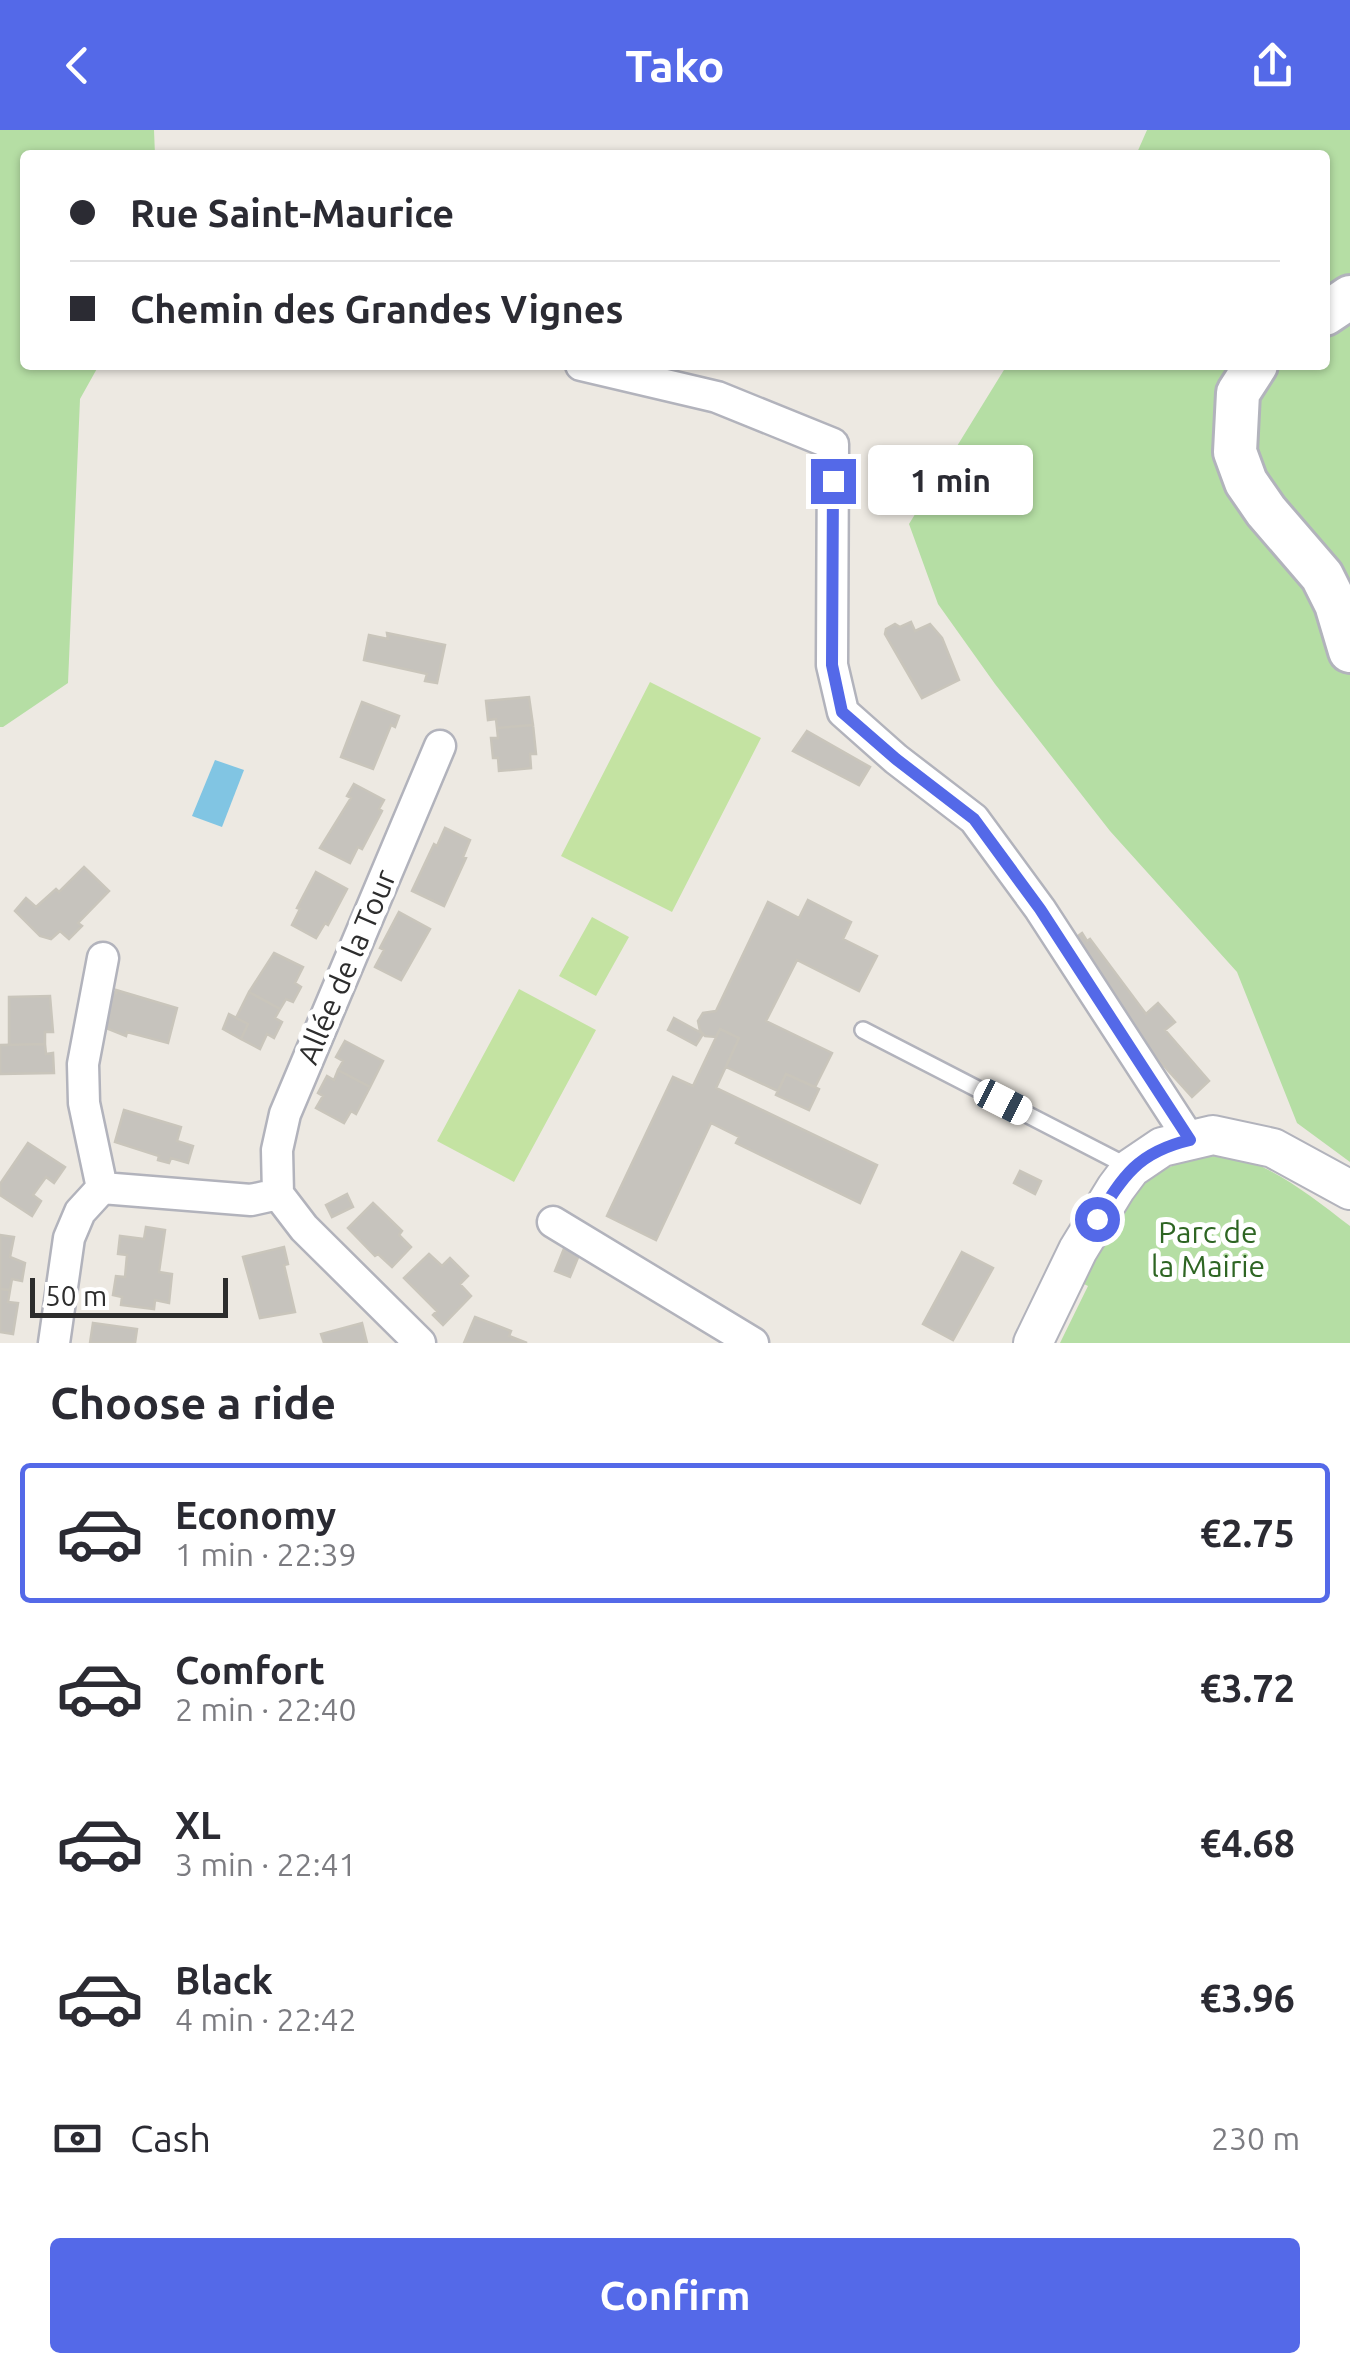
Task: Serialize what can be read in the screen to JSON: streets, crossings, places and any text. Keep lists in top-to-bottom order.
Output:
{
  "streets": {
    "street": ["Allée de la Tour"]
  },
  "parks": ["Parc de la Mairie"],
  "scale_bar": "50 m",
  "page": {
    "header": "Tako",
    "banner": ["Rue Saint-Maurice", "Chemin des Grandes Vignes"],
    "bubble": "1 min",
    "scale": "50 m",
    "heading": "Choose a ride",
    "list": [
      {
        "name": "Economy",
        "note": "1 min · 22:39",
        "value": "€2.75"
      },
      {
        "name": "Comfort",
        "note": "2 min · 22:40",
        "value": "€3.72"
      },
      {
        "name": "XL",
        "note": "3 min · 22:41",
        "value": "€4.68"
      },
      {
        "name": "Black",
        "note": "4 min · 22:42",
        "value": "€3.96"
      }
    ],
    "pay": ["Cash", "230 m"],
    "buttons": "Confirm"
  }
}
